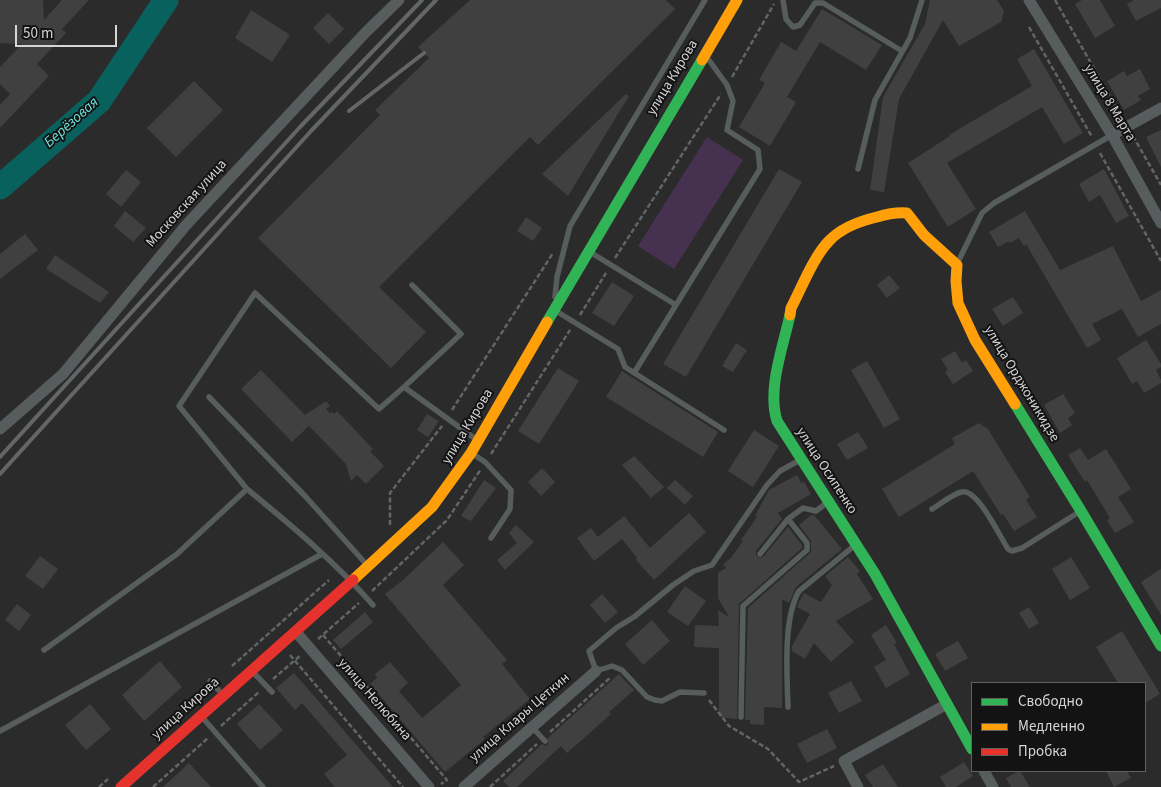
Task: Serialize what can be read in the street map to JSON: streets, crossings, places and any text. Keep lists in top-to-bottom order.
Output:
{
  "streets": {
    "street": [
      "улица Кирова",
      "улица 8 Марта",
      "Московская улица",
      "улица Орджоникидзе",
      "улица Осипенко",
      "улица Нелюбина",
      "улица Клары Цеткин"
    ]
  },
  "crossings": [
    ["улица Кирова", "улица Нелюбина"],
    ["улица Орджоникидзе", "улица Осипенко"]
  ],
  "water": ["Берёзовая"],
  "legend": ["Свободно", "Медленно", "Пробка"],
  "scale_bar": "50 m"
}
